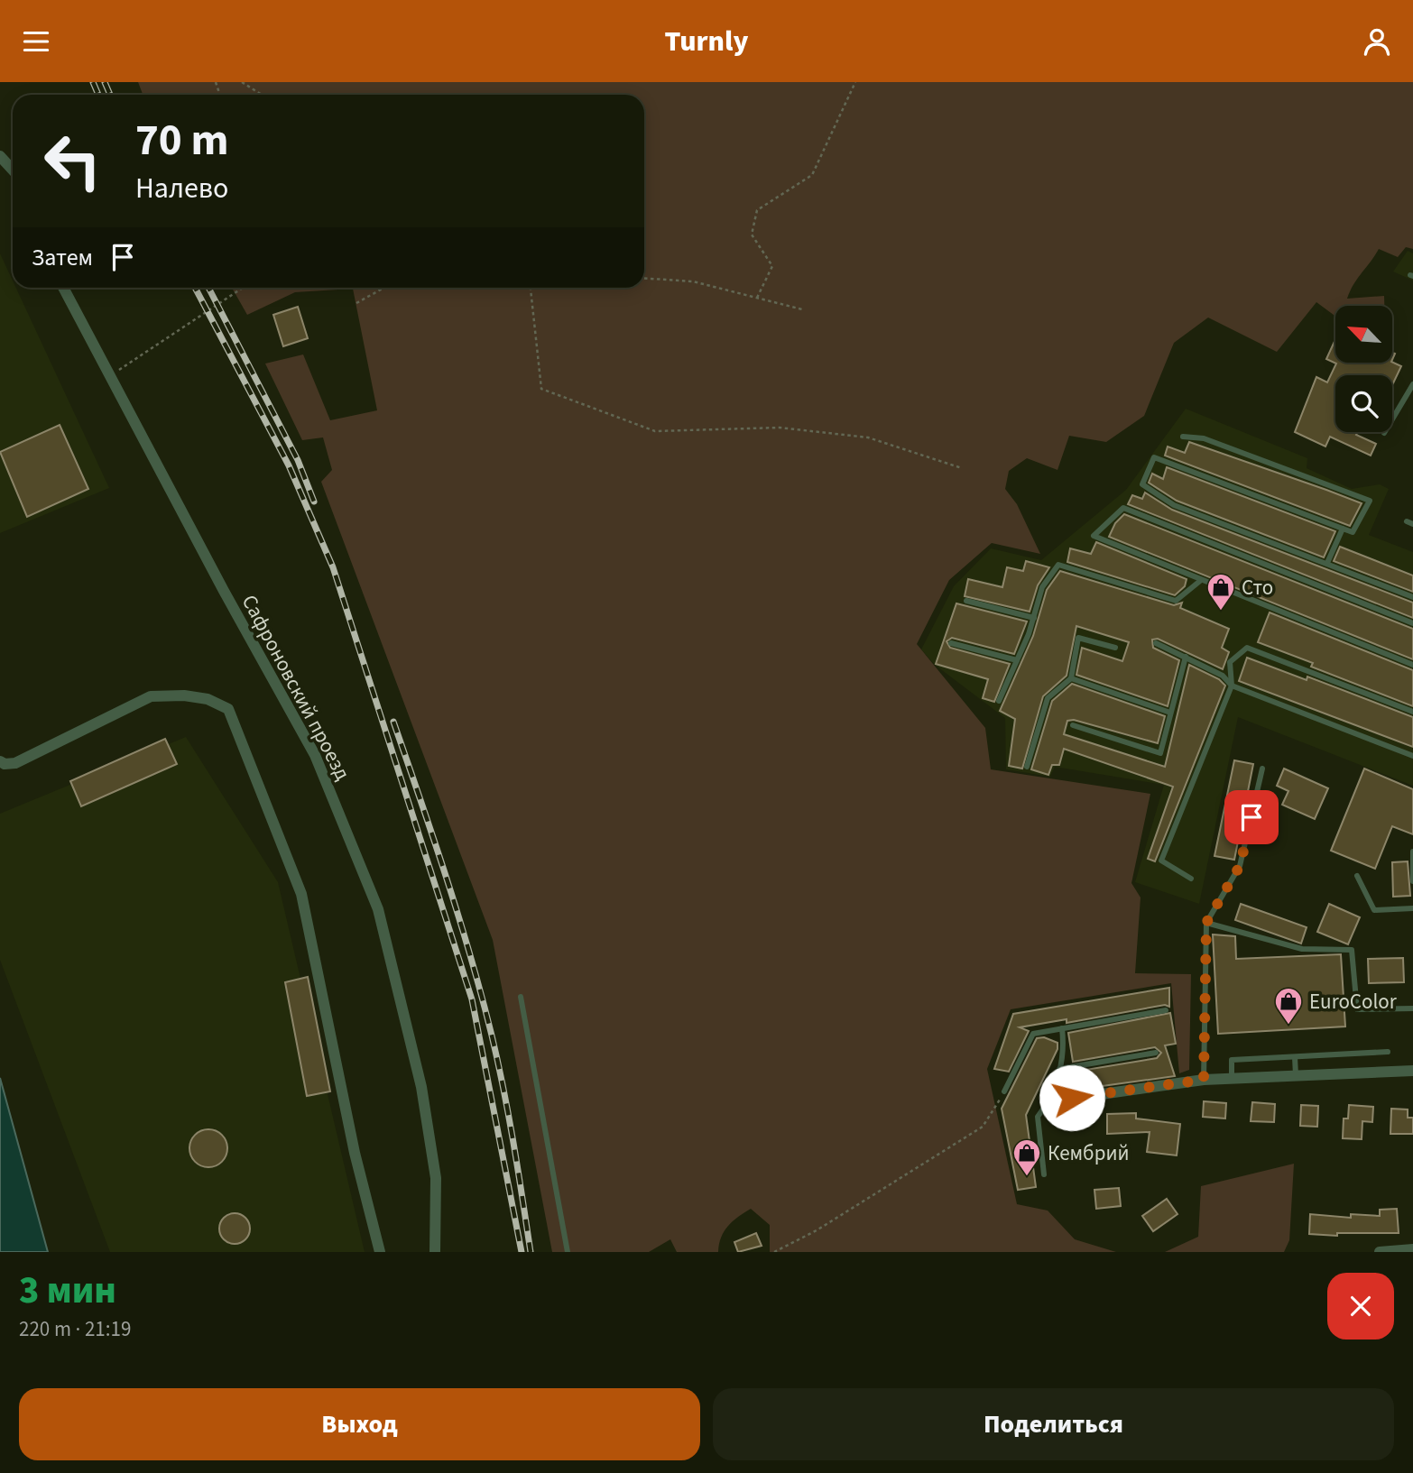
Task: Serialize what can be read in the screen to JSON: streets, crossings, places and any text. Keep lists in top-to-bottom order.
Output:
{
  "streets": {
    "street": ["Сафроновский проезд"]
  },
  "places": {
    "shop": ["Сто", "EuroColor", "Кембрий"]
  },
  "north": "top left",
  "page": {
    "header": "Turnly",
    "turn": ["70 m", "Налево"],
    "then": "Затем",
    "heading": ["3 мин", "220 m · 21:19"],
    "buttons": ["Выход", "Поделиться"]
  }
}
